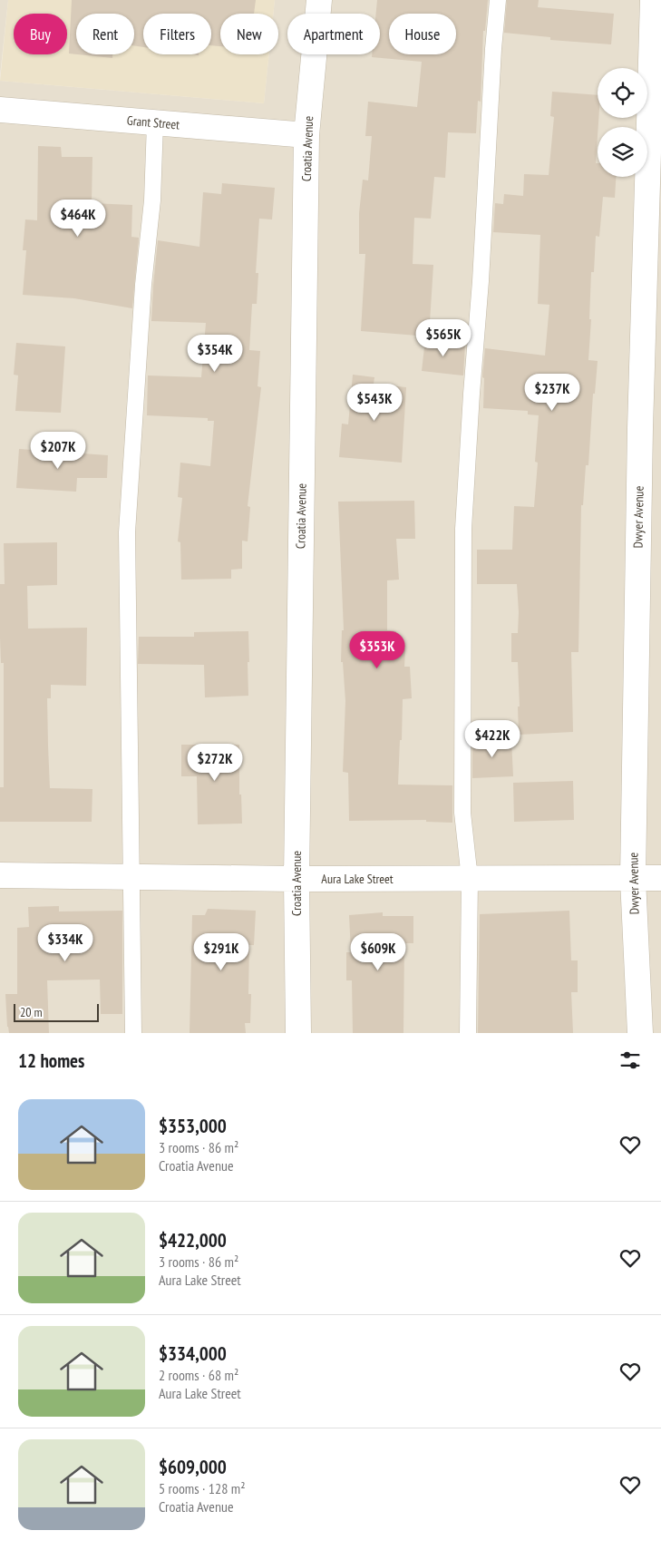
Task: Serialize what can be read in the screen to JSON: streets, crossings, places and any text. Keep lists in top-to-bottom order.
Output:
{
  "streets": {
    "street": [
      "Grant Street",
      "Croatia Avenue",
      "Dwyer Avenue",
      "Aura Lake Street"
    ]
  },
  "crossings": [
    ["Grant Street", "Croatia Avenue"],
    ["Croatia Avenue", "Aura Lake Street"],
    ["Dwyer Avenue", "Aura Lake Street"]
  ],
  "scale_bar": "20 m",
  "page": {
    "chip": [
      "Buy",
      "Rent",
      "Filters",
      "New",
      "Apartment",
      "House"
    ],
    "price": [
      "$464K",
      "$565K",
      "$354K",
      "$237K",
      "$543K",
      "$207K",
      "$353K",
      "$422K",
      "$272K",
      "$334K",
      "$291K",
      "$609K"
    ],
    "scale": "20 m",
    "heading": "12 homes",
    "list": [
      {
        "name": "$353,000",
        "note": "3 rooms · 86 m² · Croatia Avenue"
      },
      {
        "name": "$422,000",
        "note": "3 rooms · 86 m² · Aura Lake Street"
      },
      {
        "name": "$334,000",
        "note": "2 rooms · 68 m² · Aura Lake Street"
      },
      {
        "name": "$609,000",
        "note": "5 rooms · 128 m² · Croatia Avenue"
      }
    ]
  }
}
